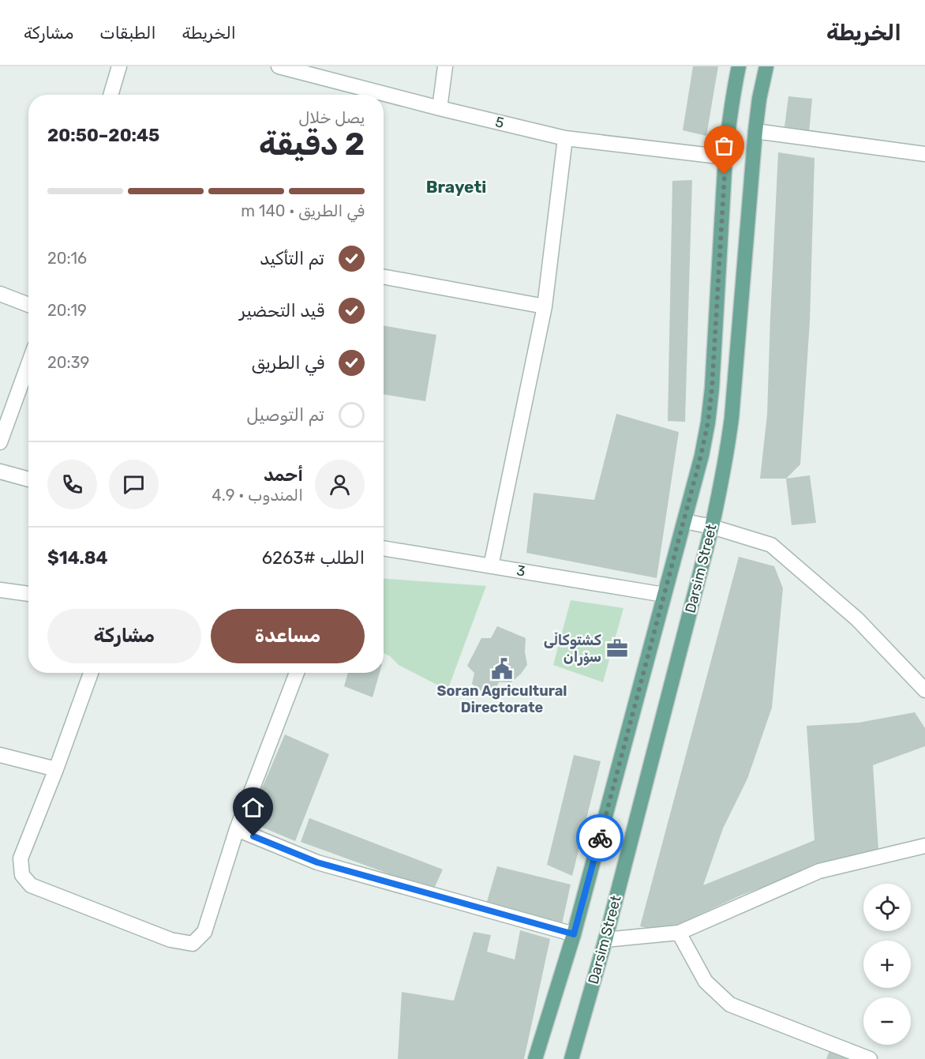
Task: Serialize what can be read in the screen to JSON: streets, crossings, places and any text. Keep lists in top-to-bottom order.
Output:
{
  "streets": {
    "main road": ["Darsim Street"],
    "street": ["5", "3"]
  },
  "districts": ["Brayeti"],
  "places": {
    "office": ["کشتوکاڵی سۆران"],
    "public building": ["Soran Agricultural Directorate"]
  },
  "page": {
    "header": "الخريطة",
    "nav": ["الخريطة", "الطبقات", "مشاركة"],
    "heading": ["2 دقيقة", "يصل خلال", "20:45–20:50"],
    "panel": [
      "أحمد",
      "المندوب · 4.9",
      "الطلب #6263",
      "$14.84"
    ],
    "bar": "في الطريق · 140 m",
    "list": [
      ["تم التأكيد", "20:16"],
      ["قيد التحضير", "20:19"],
      ["في الطريق", "20:39"],
      "تم التوصيل"
    ],
    "buttons": ["مساعدة", "مشاركة"],
    "map_buttons": ["+", "−"]
  }
}
